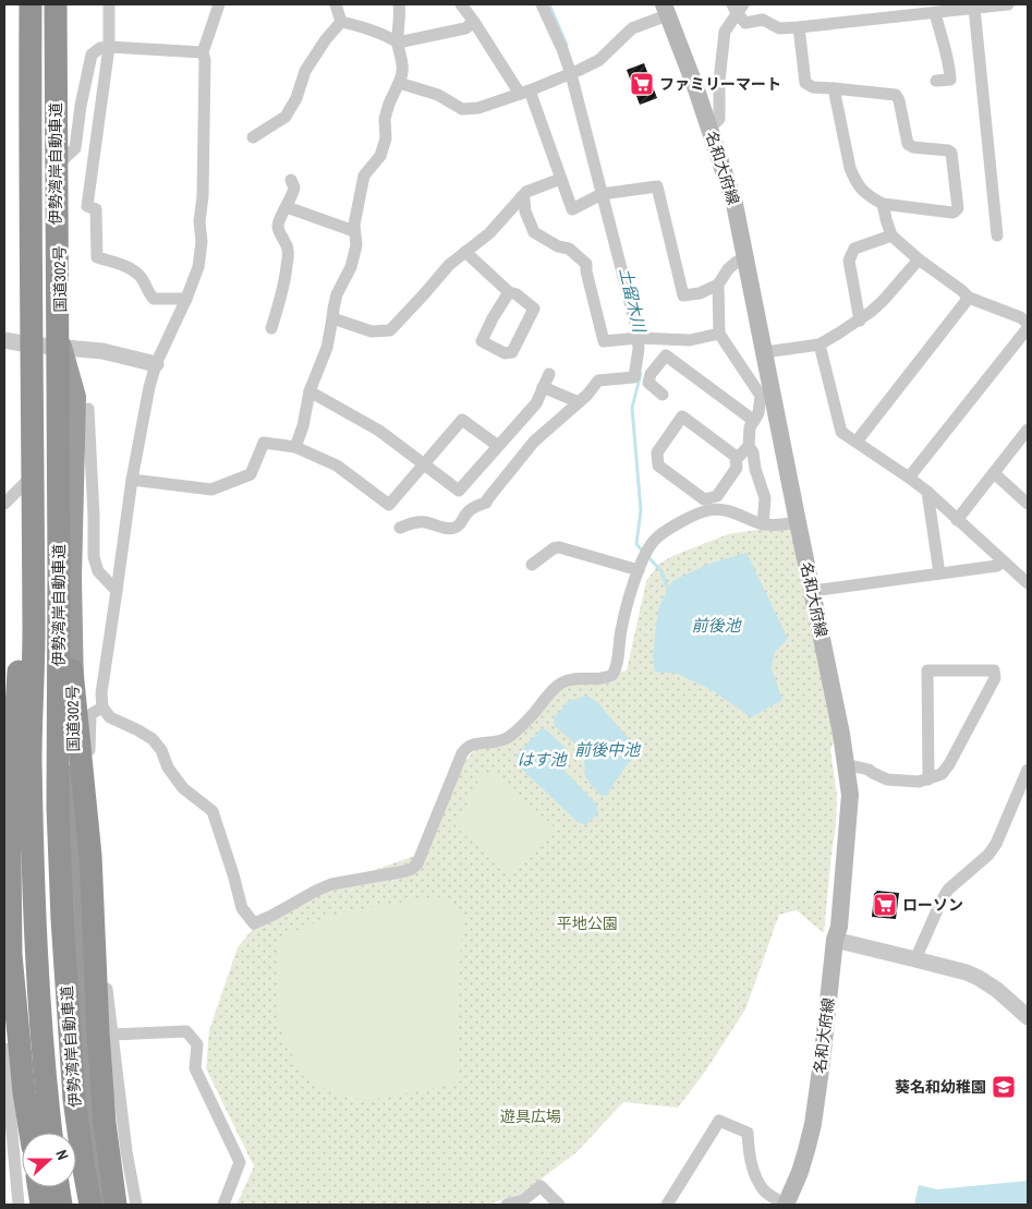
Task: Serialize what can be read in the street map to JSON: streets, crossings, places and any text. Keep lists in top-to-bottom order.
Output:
{
  "streets": {
    "highway": ["伊勢湾岸自動車道", "国道302号"],
    "main road": ["名和大府線"]
  },
  "crossings": [
    ["伊勢湾岸自動車道", "国道302号"]
  ],
  "water": [
    "土留木川",
    "前後池",
    "前後中池",
    "はす池"
  ],
  "parks": ["平地公園", "遊具広場"],
  "places": {
    "supermarket": ["ファミリーマート", "ローソン"],
    "school or university": ["葵名和幼稚園"]
  },
  "north": "right"
}
